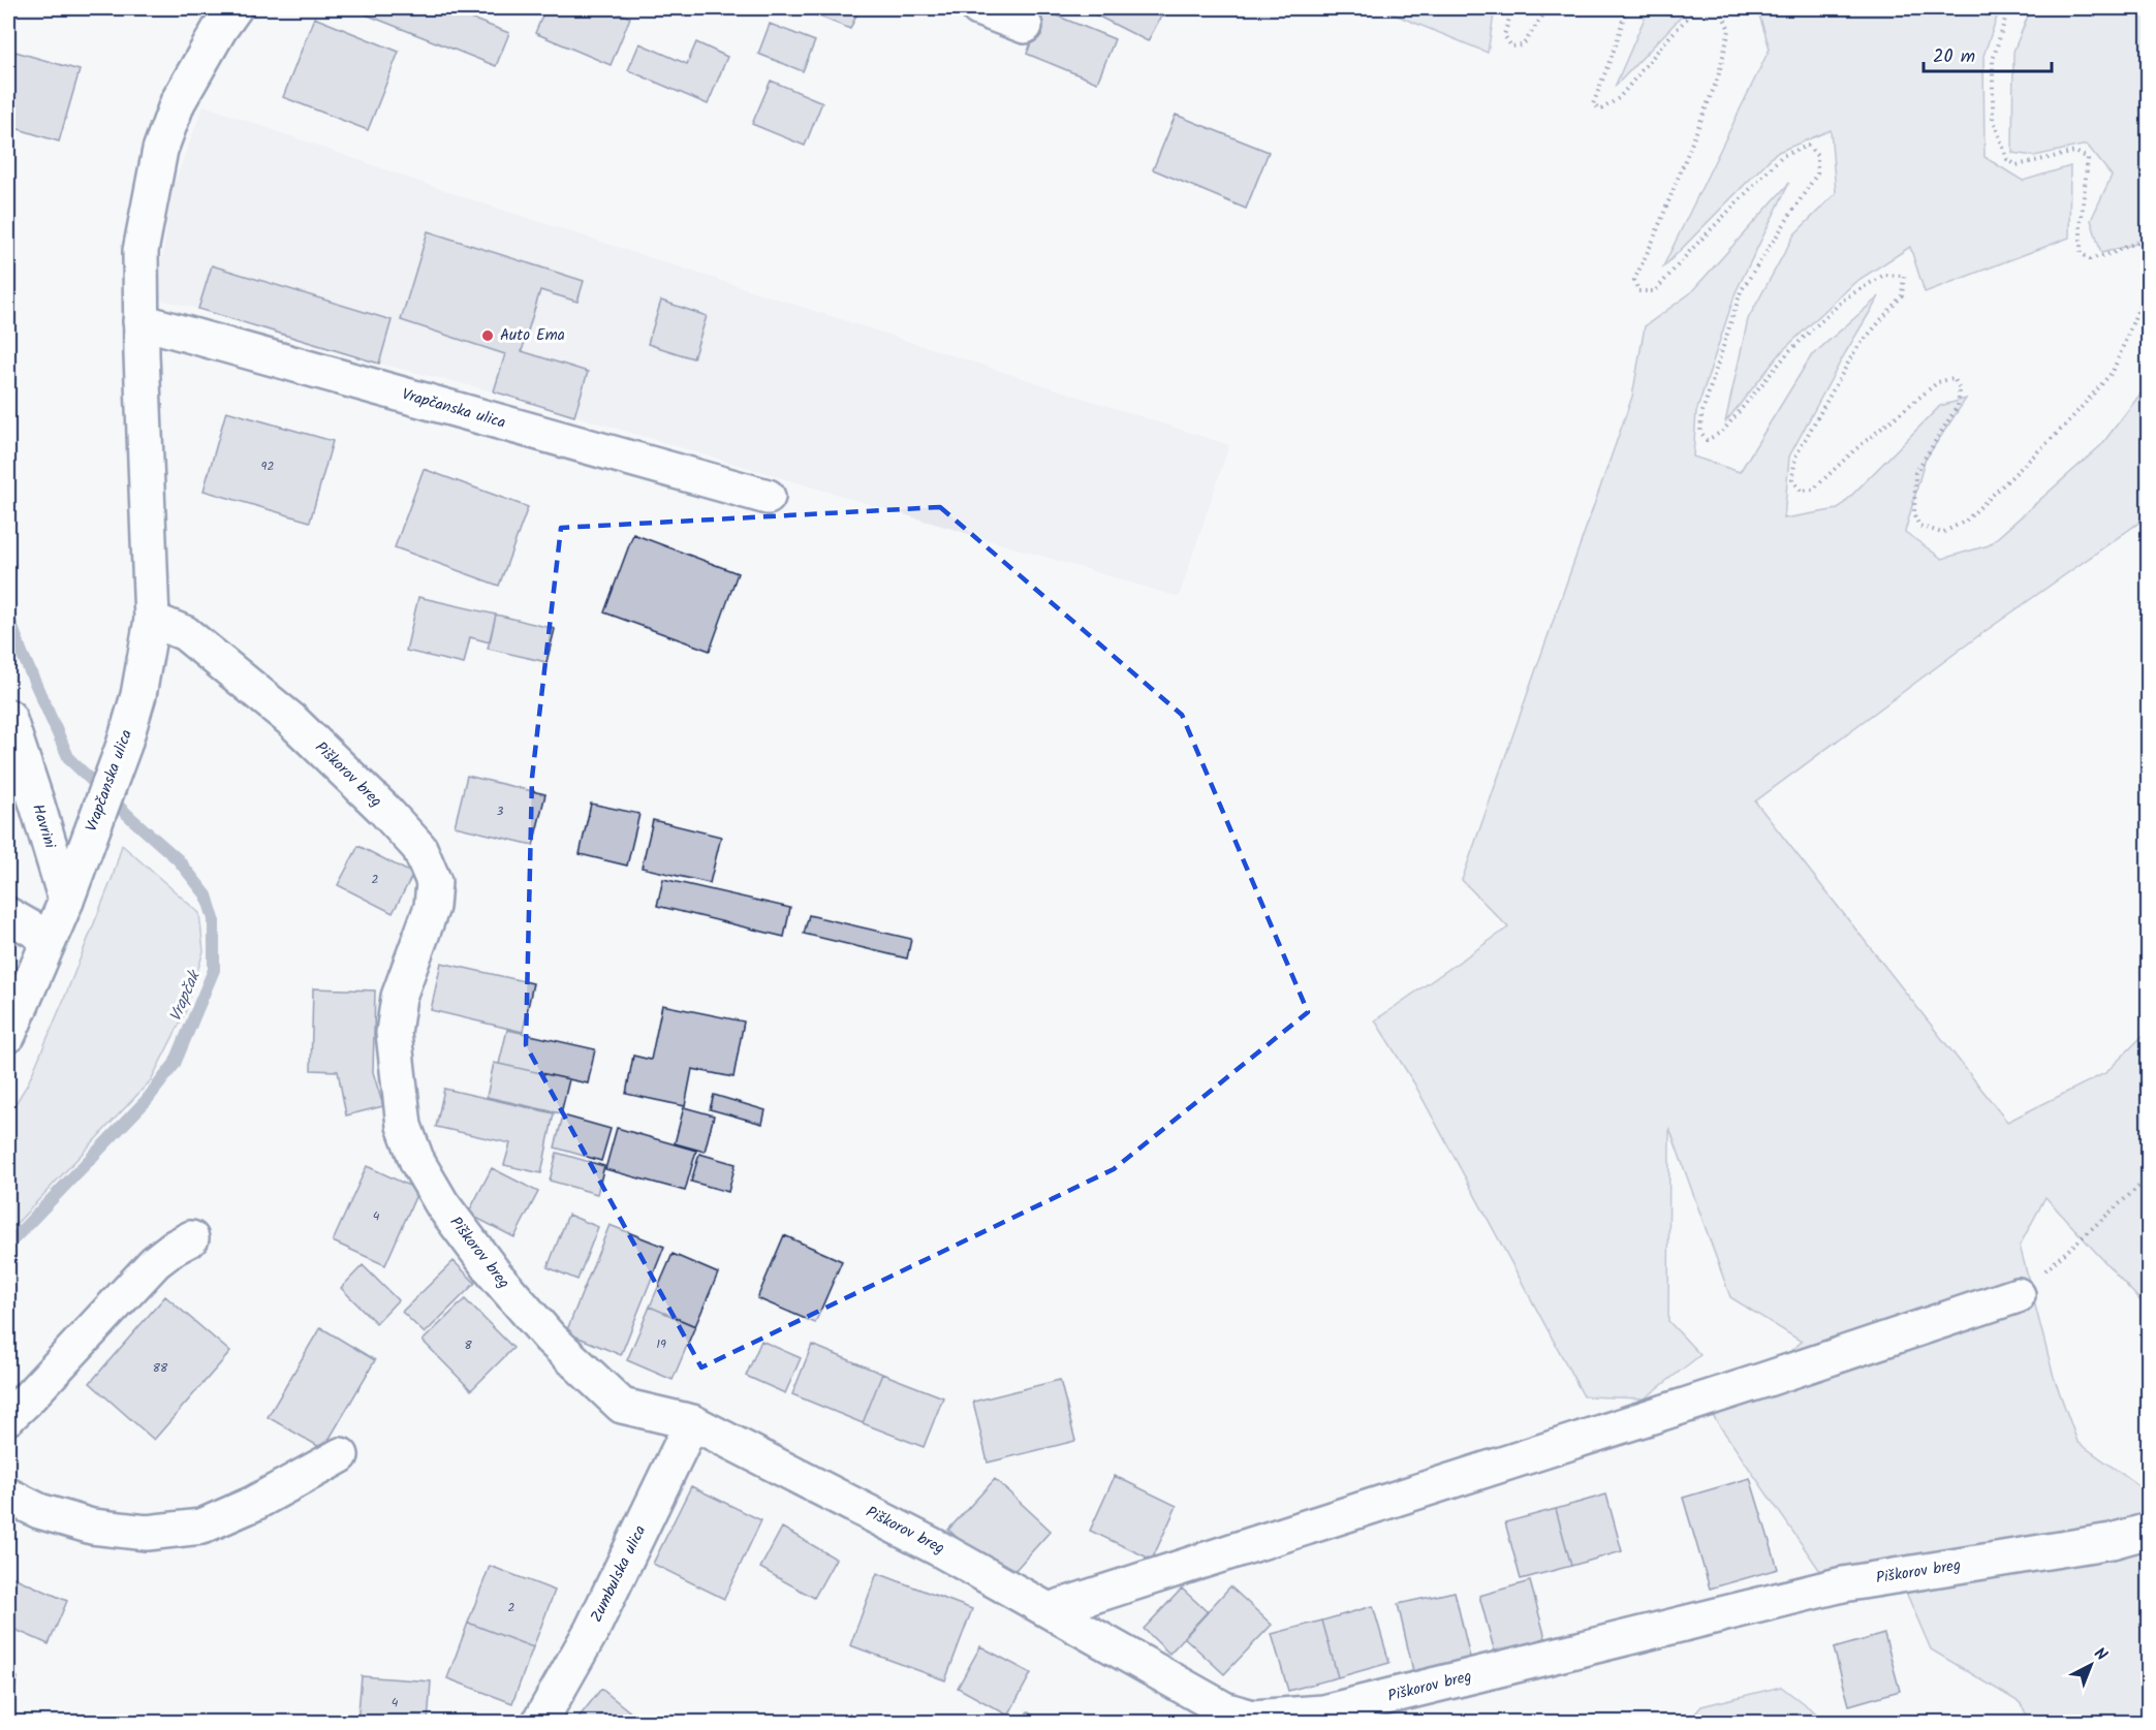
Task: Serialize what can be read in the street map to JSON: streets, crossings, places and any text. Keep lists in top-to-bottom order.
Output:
{
  "streets": {
    "street": [
      "Vrapčanska ulica",
      "Piškorov breg",
      "Havrini",
      "Zumbulska ulica"
    ]
  },
  "crossings": [
    ["Vrapčanska ulica", "Piškorov breg"],
    ["Vrapčanska ulica", "Havrini"],
    ["Piškorov breg", "Zumbulska ulica"]
  ],
  "water": ["Vrapčak"],
  "places": ["Auto Ema"],
  "house_numbers": [
    "92",
    "3",
    "2",
    "4",
    "19",
    "8",
    "88",
    "2",
    "4"
  ],
  "scale_bar": "20 m",
  "north": "top right"
}
